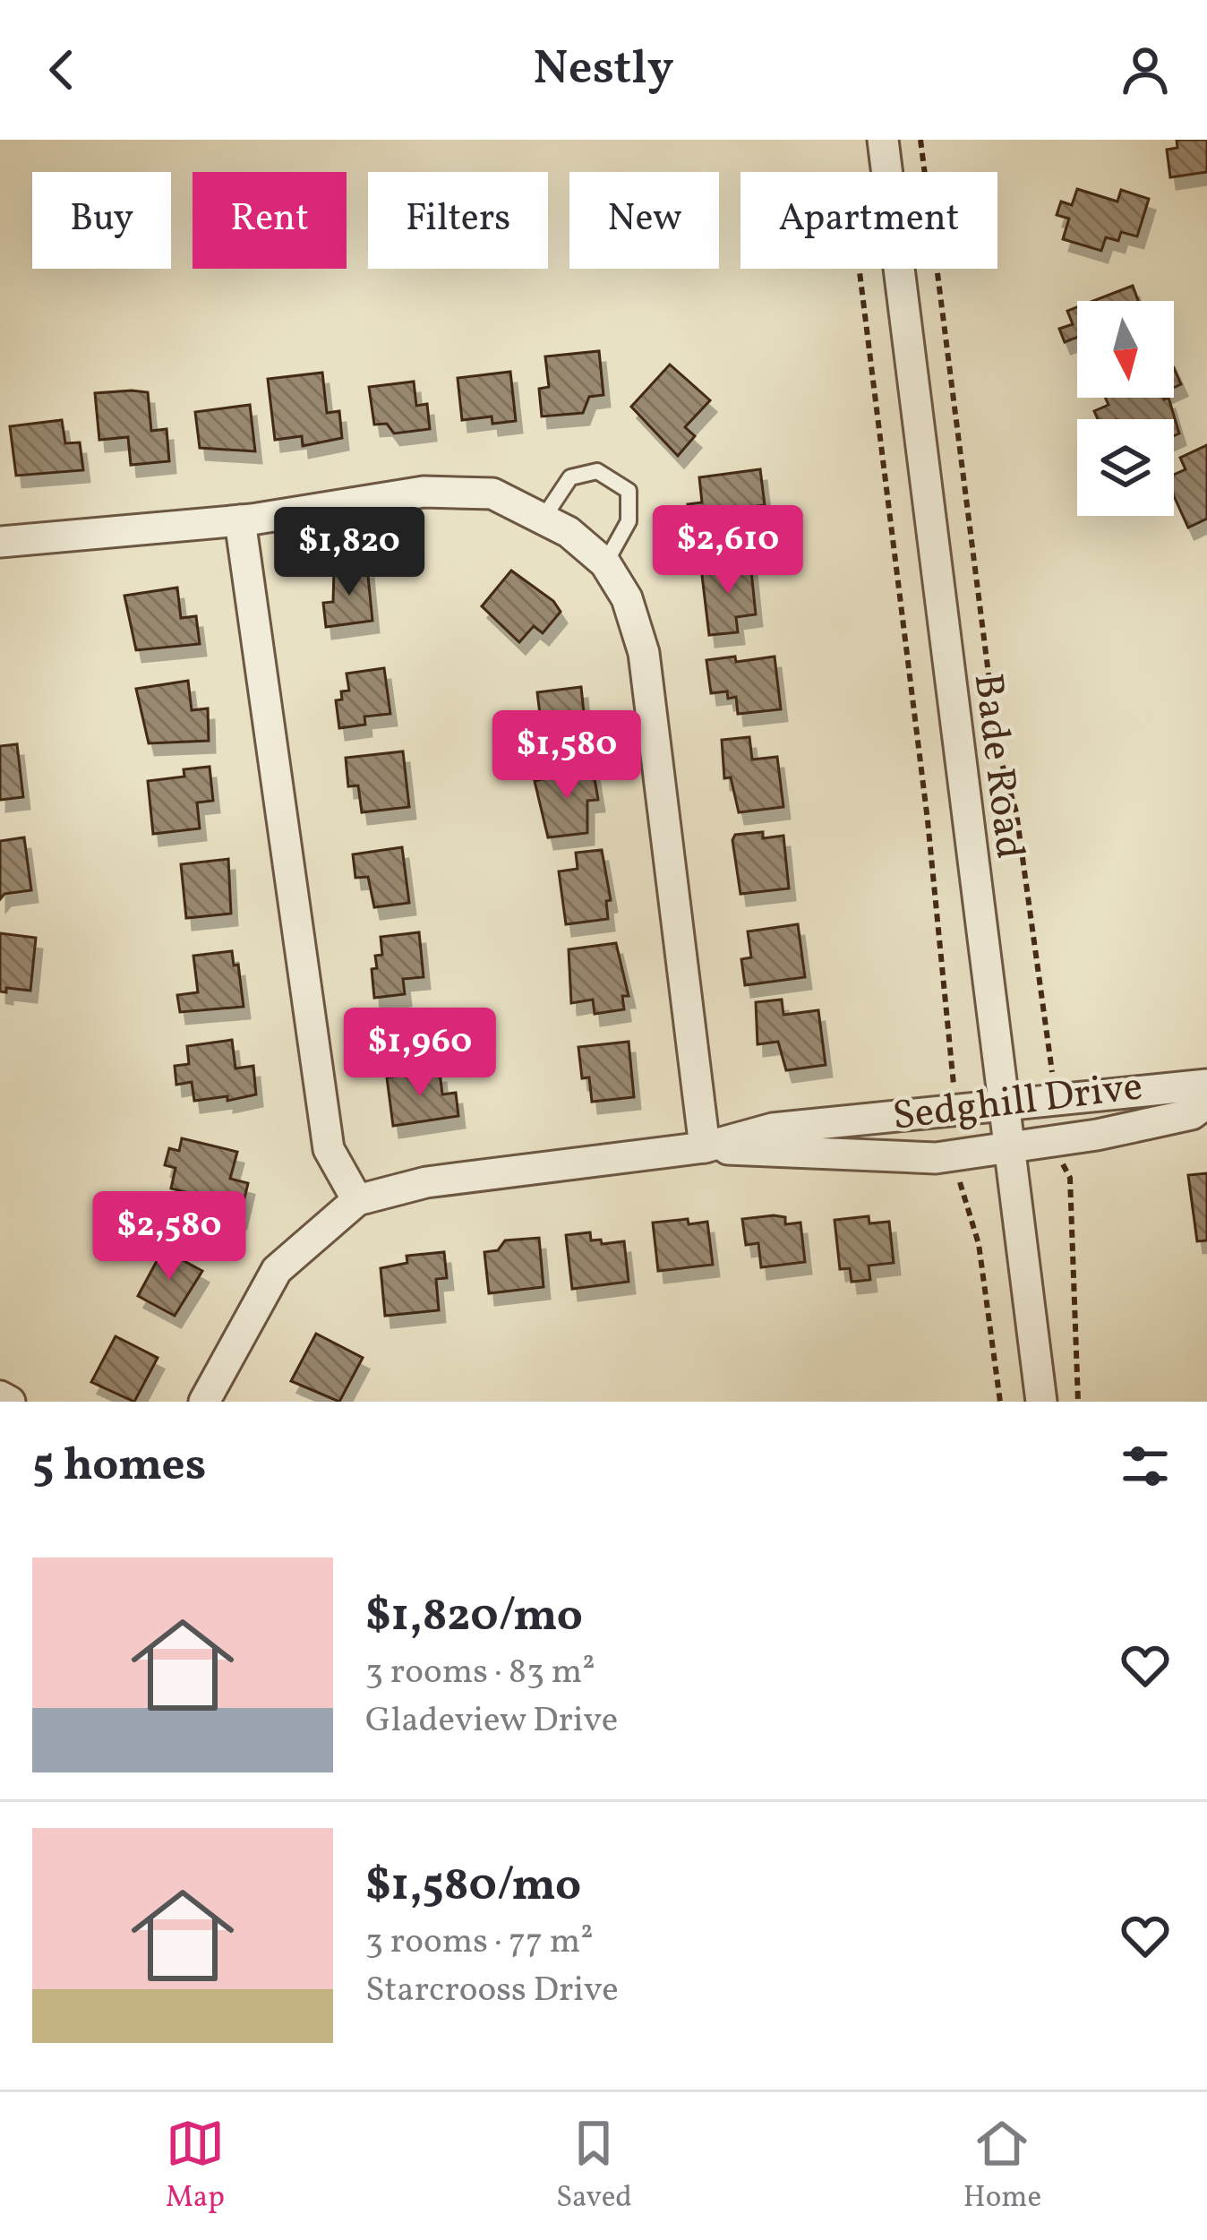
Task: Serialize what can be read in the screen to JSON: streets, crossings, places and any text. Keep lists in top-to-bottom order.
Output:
{
  "streets": {
    "street": ["Bade Road", "Sedghill Drive"]
  },
  "crossings": [
    ["Bade Road", "Sedghill Drive"]
  ],
  "north": "bottom",
  "page": {
    "header": "Nestly",
    "chip": [
      "Buy",
      "Rent",
      "Filters",
      "New",
      "Apartment"
    ],
    "price": [
      "$2,610",
      "$1,820",
      "$1,580",
      "$1,960",
      "$2,580"
    ],
    "heading": "5 homes",
    "list": [
      {
        "name": "$1,820/mo",
        "note": "3 rooms · 83 m² · Gladeview Drive"
      },
      {
        "name": "$1,580/mo",
        "note": "3 rooms · 77 m² · Starcrooss Drive"
      }
    ],
    "tabs": ["Map", "Saved", "Home"]
  }
}
